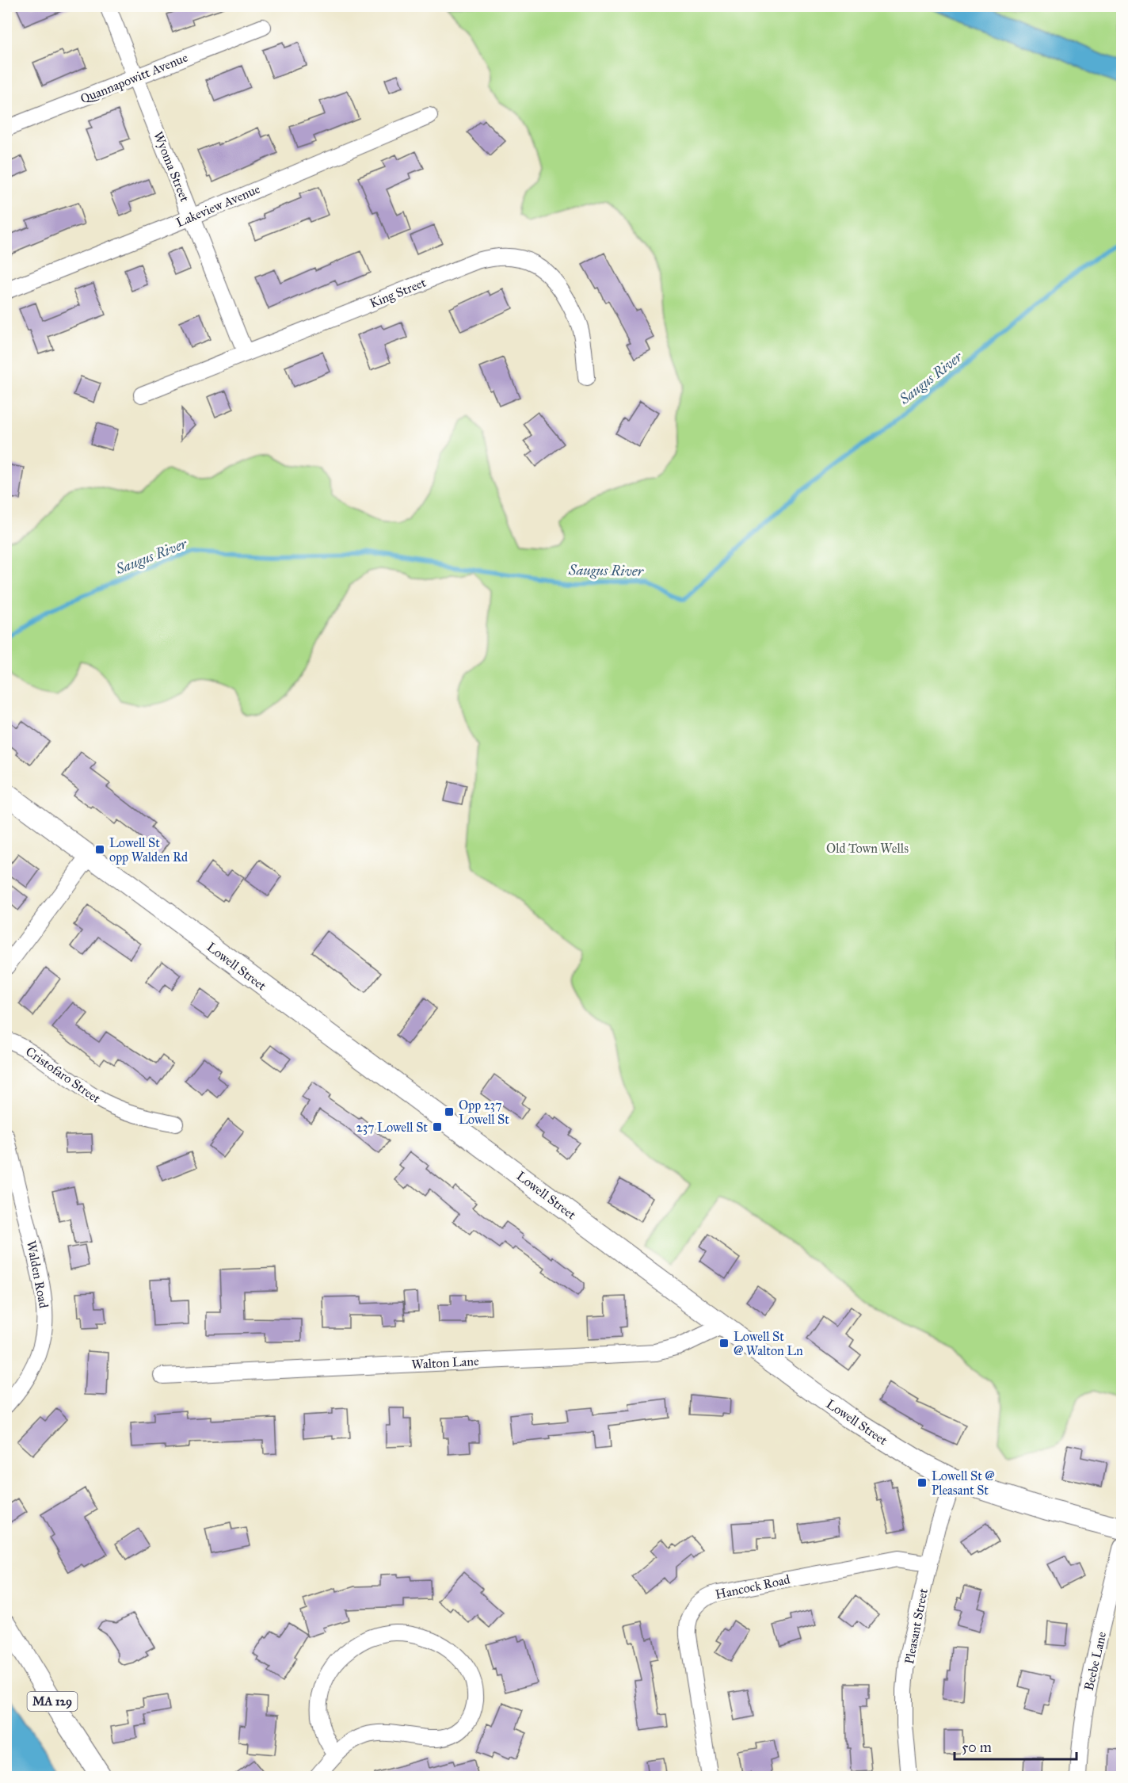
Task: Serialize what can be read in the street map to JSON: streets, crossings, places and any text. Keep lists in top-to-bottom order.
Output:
{
  "streets": {
    "main road": ["Lowell Street", "MA 129"],
    "street": [
      "Quannapowitt Avenue",
      "Wyoma Street",
      "Lakeview Avenue",
      "King Street",
      "Cristofaro Street",
      "Walden Road",
      "Walton Lane",
      "Hancock Road",
      "Pleasant Street",
      "Beebe Lane"
    ]
  },
  "crossings": [
    ["Quannapowitt Avenue", "Wyoma Street"],
    ["Wyoma Street", "Lakeview Avenue"],
    ["Wyoma Street", "King Street"],
    ["Lowell Street", "Walton Lane"],
    ["Lowell Street", "Pleasant Street"],
    ["Hancock Road", "Pleasant Street"]
  ],
  "water": ["Saugus River"],
  "parks": ["Old Town Wells"],
  "places": {
    "transit": [
      "Lowell St opp Walden Rd",
      "Opp 237 Lowell St",
      "237 Lowell St",
      "Lowell St @ Walton Ln",
      "Lowell St @ Pleasant St"
    ]
  },
  "scale_bar": "50 m"
}
